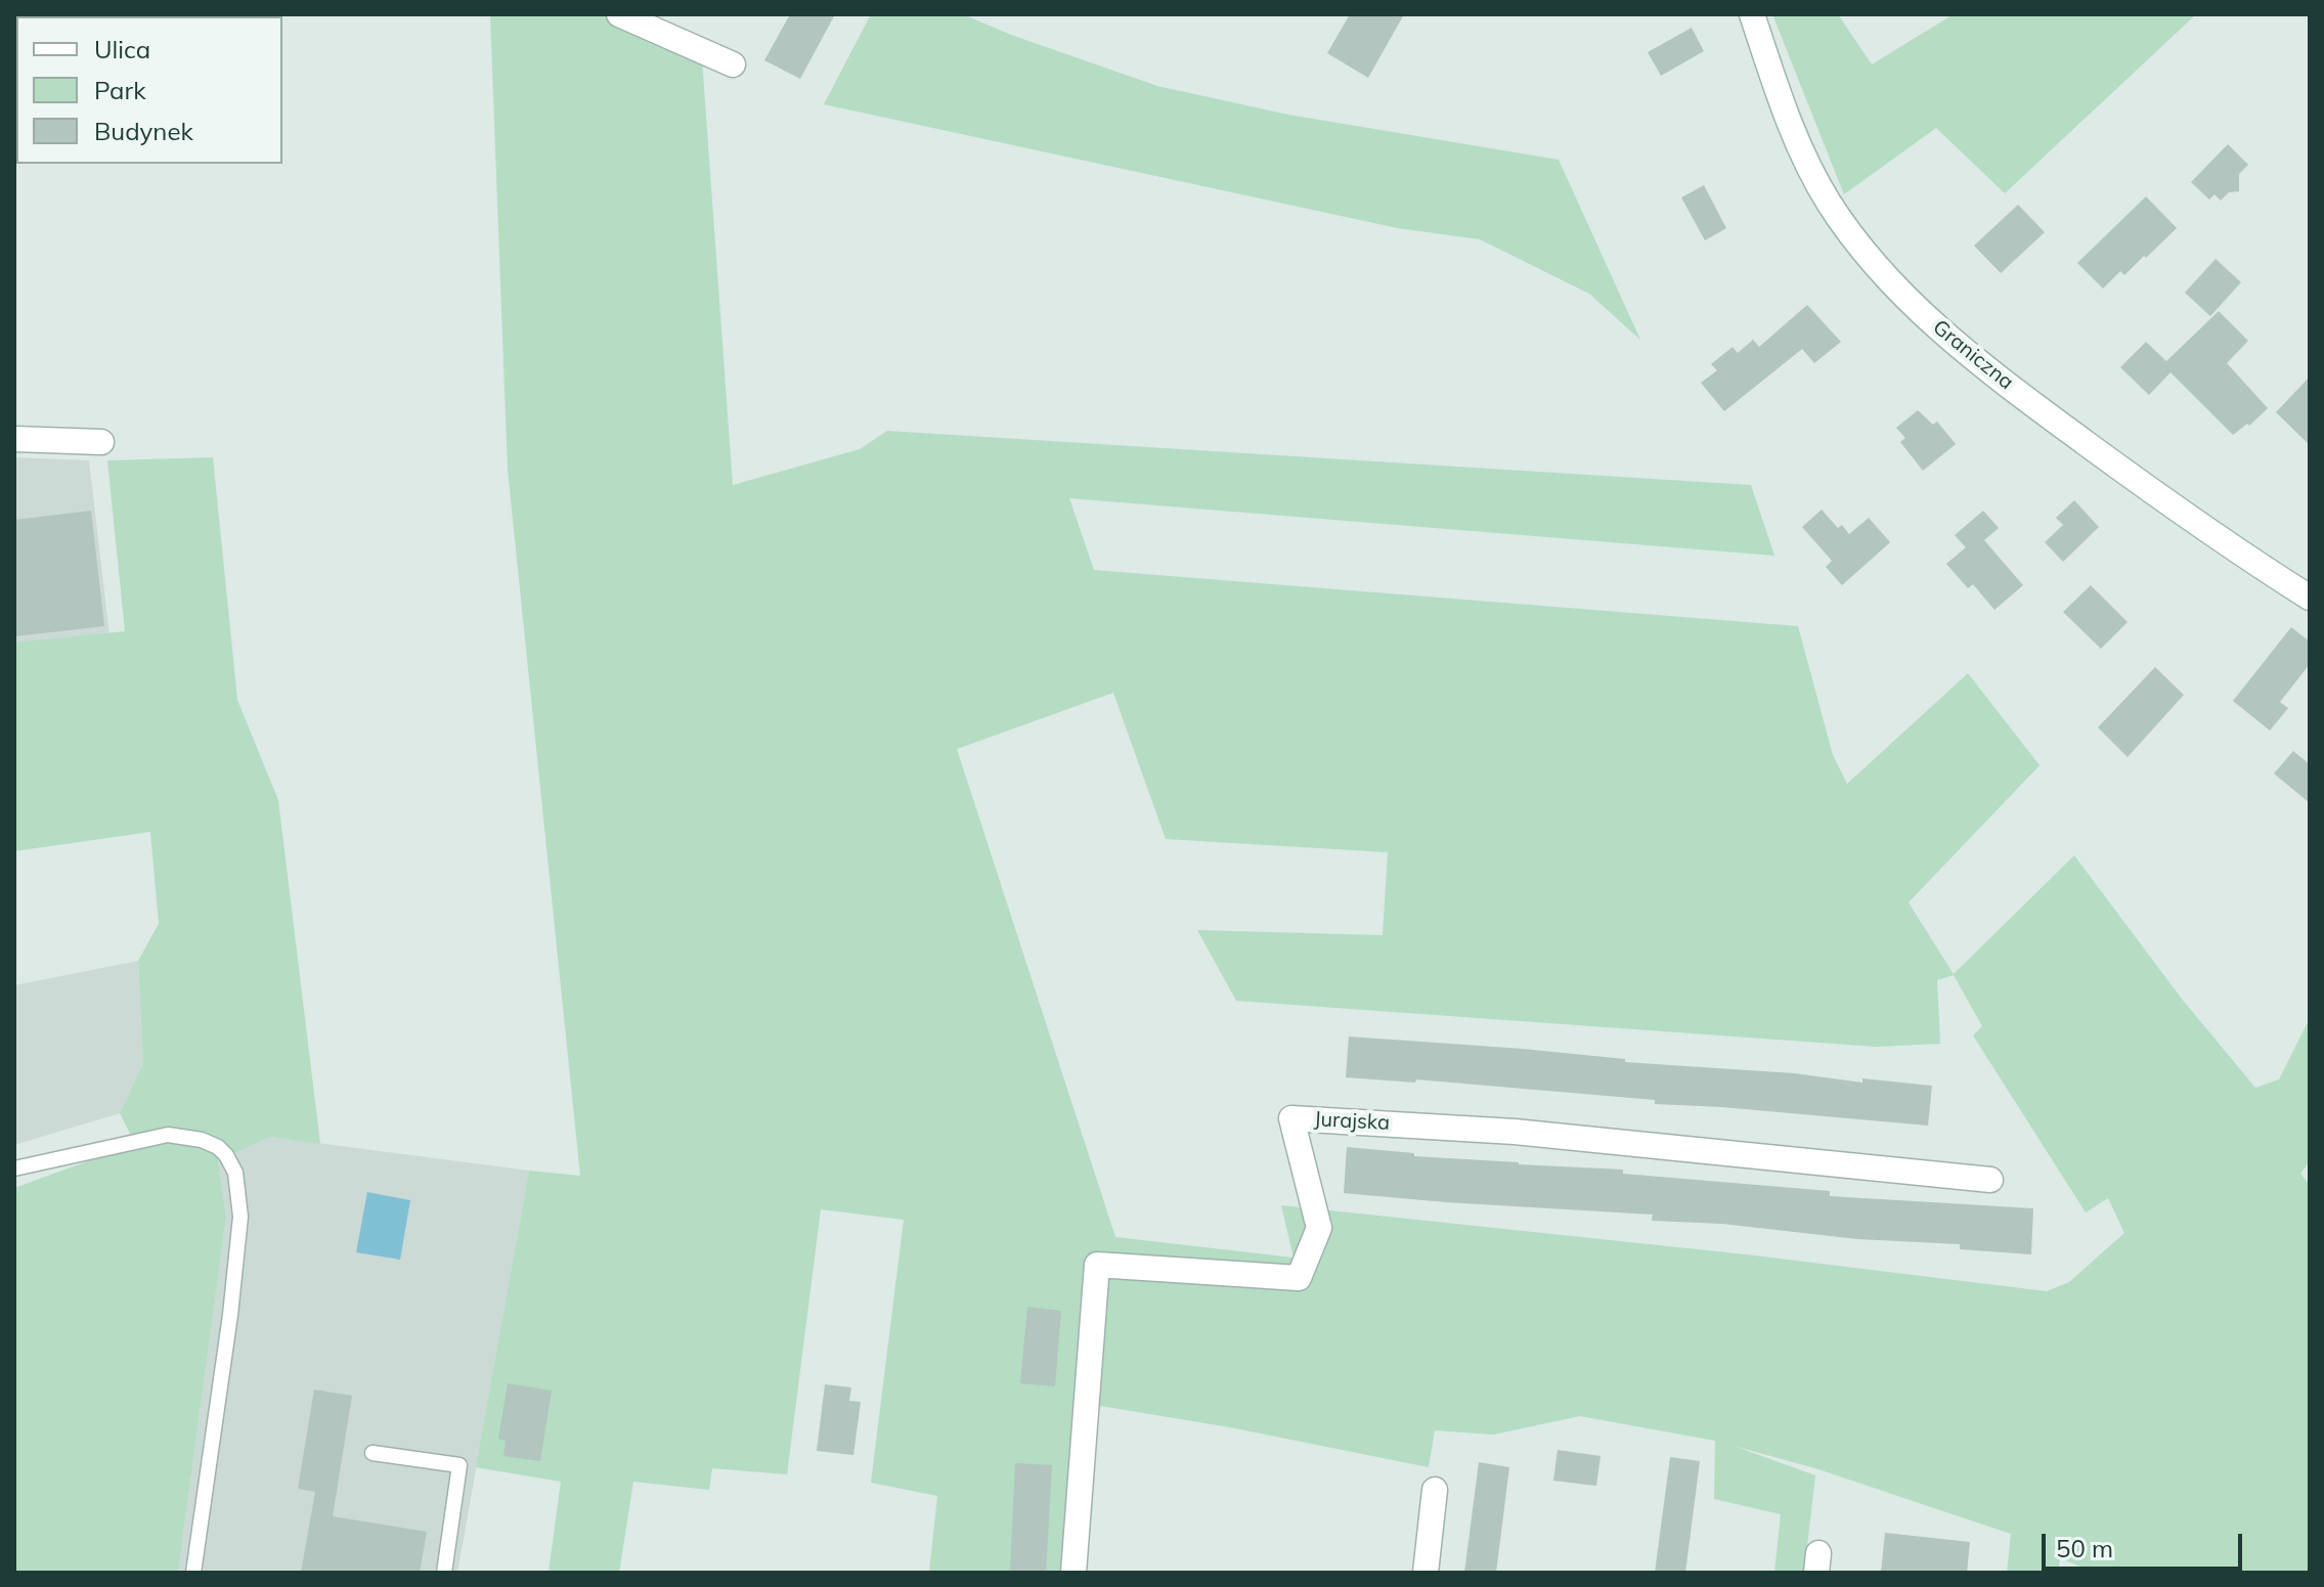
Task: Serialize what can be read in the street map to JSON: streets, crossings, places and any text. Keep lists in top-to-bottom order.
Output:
{
  "streets": {
    "street": ["Graniczna", "Jurajska"]
  },
  "legend": ["Ulica", "Park", "Budynek"],
  "scale_bar": "50 m"
}
